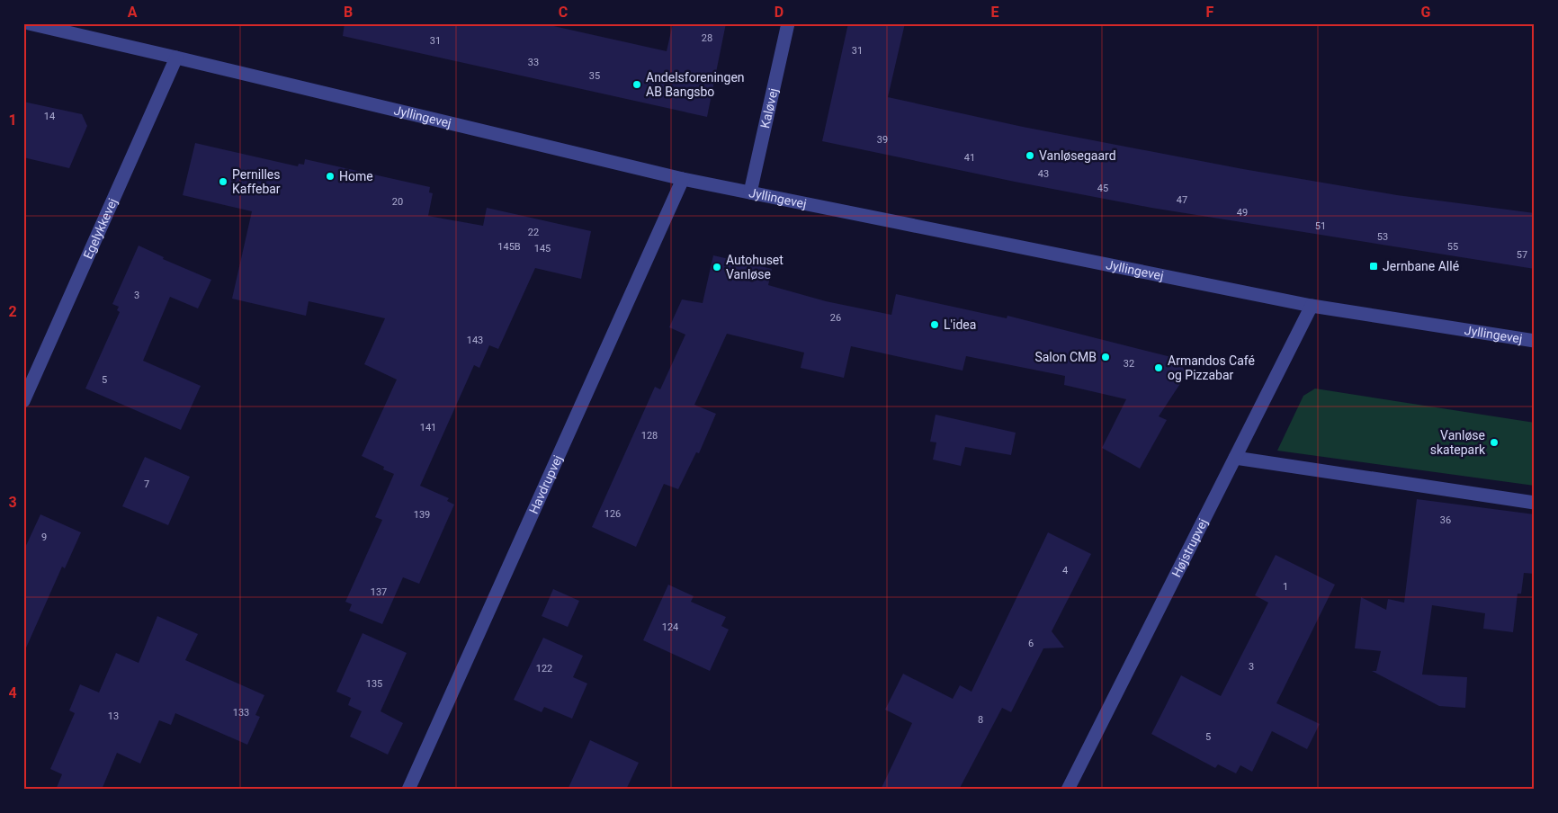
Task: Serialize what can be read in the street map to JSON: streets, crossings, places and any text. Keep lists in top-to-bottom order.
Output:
{
  "streets": {
    "street": [
      "Kaløvej",
      "Jyllingevej",
      "Egelykkevej",
      "Havdrupvej",
      "Højstrupvej"
    ]
  },
  "crossings": [
    ["Kaløvej", "Jyllingevej"],
    ["Jyllingevej", "Egelykkevej"],
    ["Jyllingevej", "Havdrupvej"],
    ["Jyllingevej", "Højstrupvej"]
  ],
  "places": {
    "other": [
      "Andelsforeningen AB Bangsbo",
      "Vanløsegaard",
      "Home",
      "Pernilles Kaffebar",
      "Autohuset Vanløse",
      "L'idea",
      "Salon CMB",
      "Armandos Café og Pizzabar",
      "Vanløse skatepark"
    ],
    "transit": ["Jernbane Allé"]
  },
  "house_numbers": [
    "28",
    "31",
    "31",
    "33",
    "35",
    "14",
    "39",
    "41",
    "43",
    "45",
    "47",
    "20",
    "49",
    "51",
    "22",
    "53",
    "145B",
    "55",
    "145",
    "57",
    "3",
    "26",
    "143",
    "32",
    "5",
    "141",
    "128",
    "7",
    "126",
    "139",
    "36",
    "9",
    "4",
    "1",
    "137",
    "124",
    "6",
    "3",
    "122",
    "135",
    "133",
    "13",
    "8",
    "5"
  ],
  "grid": {
    "columns": [
      "A",
      "B",
      "C",
      "D",
      "E",
      "F",
      "G"
    ],
    "rows": [
      "1",
      "2",
      "3",
      "4"
    ]
  }
}
